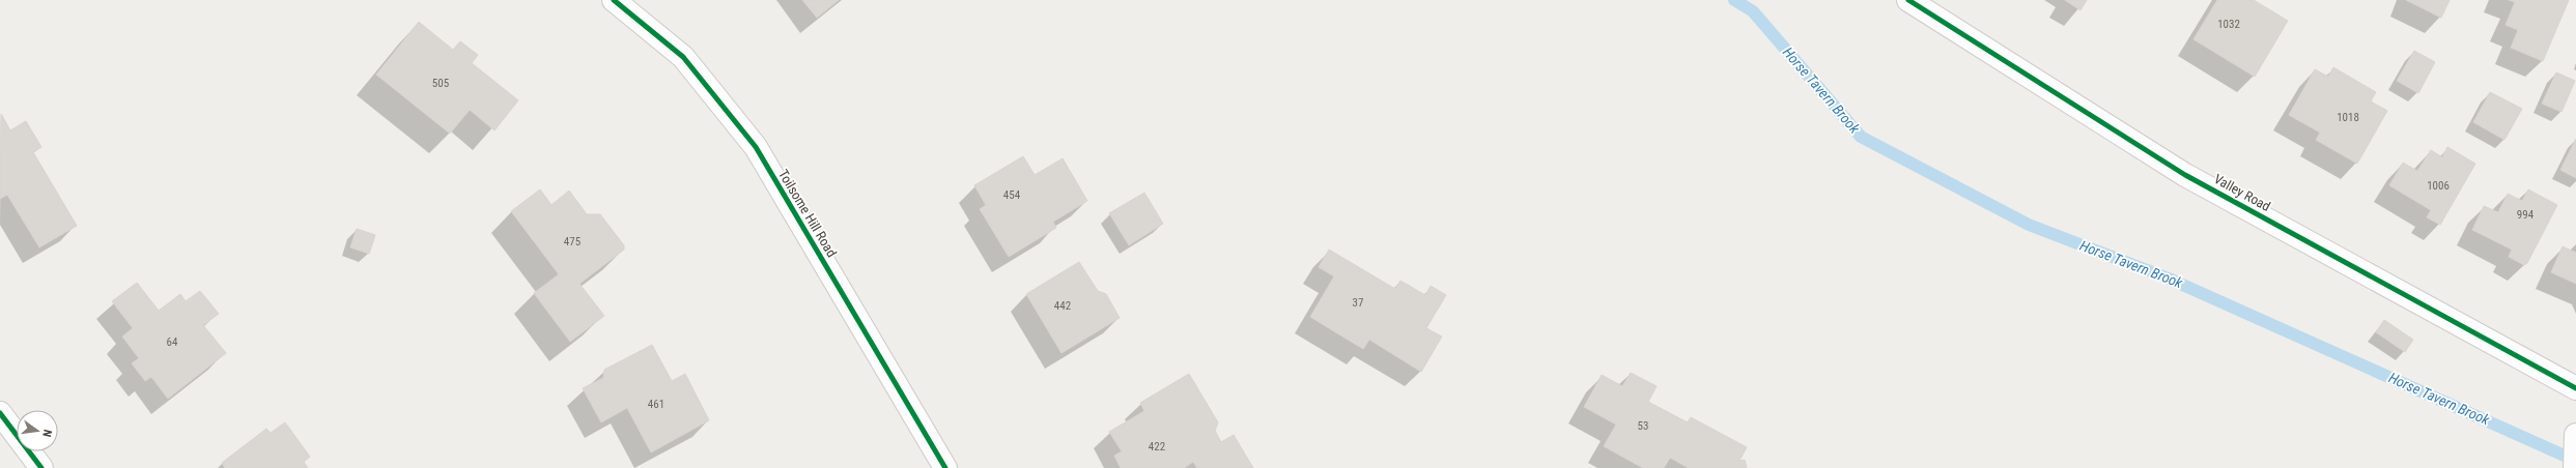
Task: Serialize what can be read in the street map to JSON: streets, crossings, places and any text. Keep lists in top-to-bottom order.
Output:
{
  "streets": {
    "street": ["Valley Road", "Toilsome Hill Road"]
  },
  "water": ["Horse Tavern Brook"],
  "house_numbers": [
    "1032",
    "505",
    "1018",
    "1006",
    "454",
    "994",
    "475",
    "37",
    "442",
    "64",
    "461",
    "53",
    "422"
  ],
  "north": "right"
}
